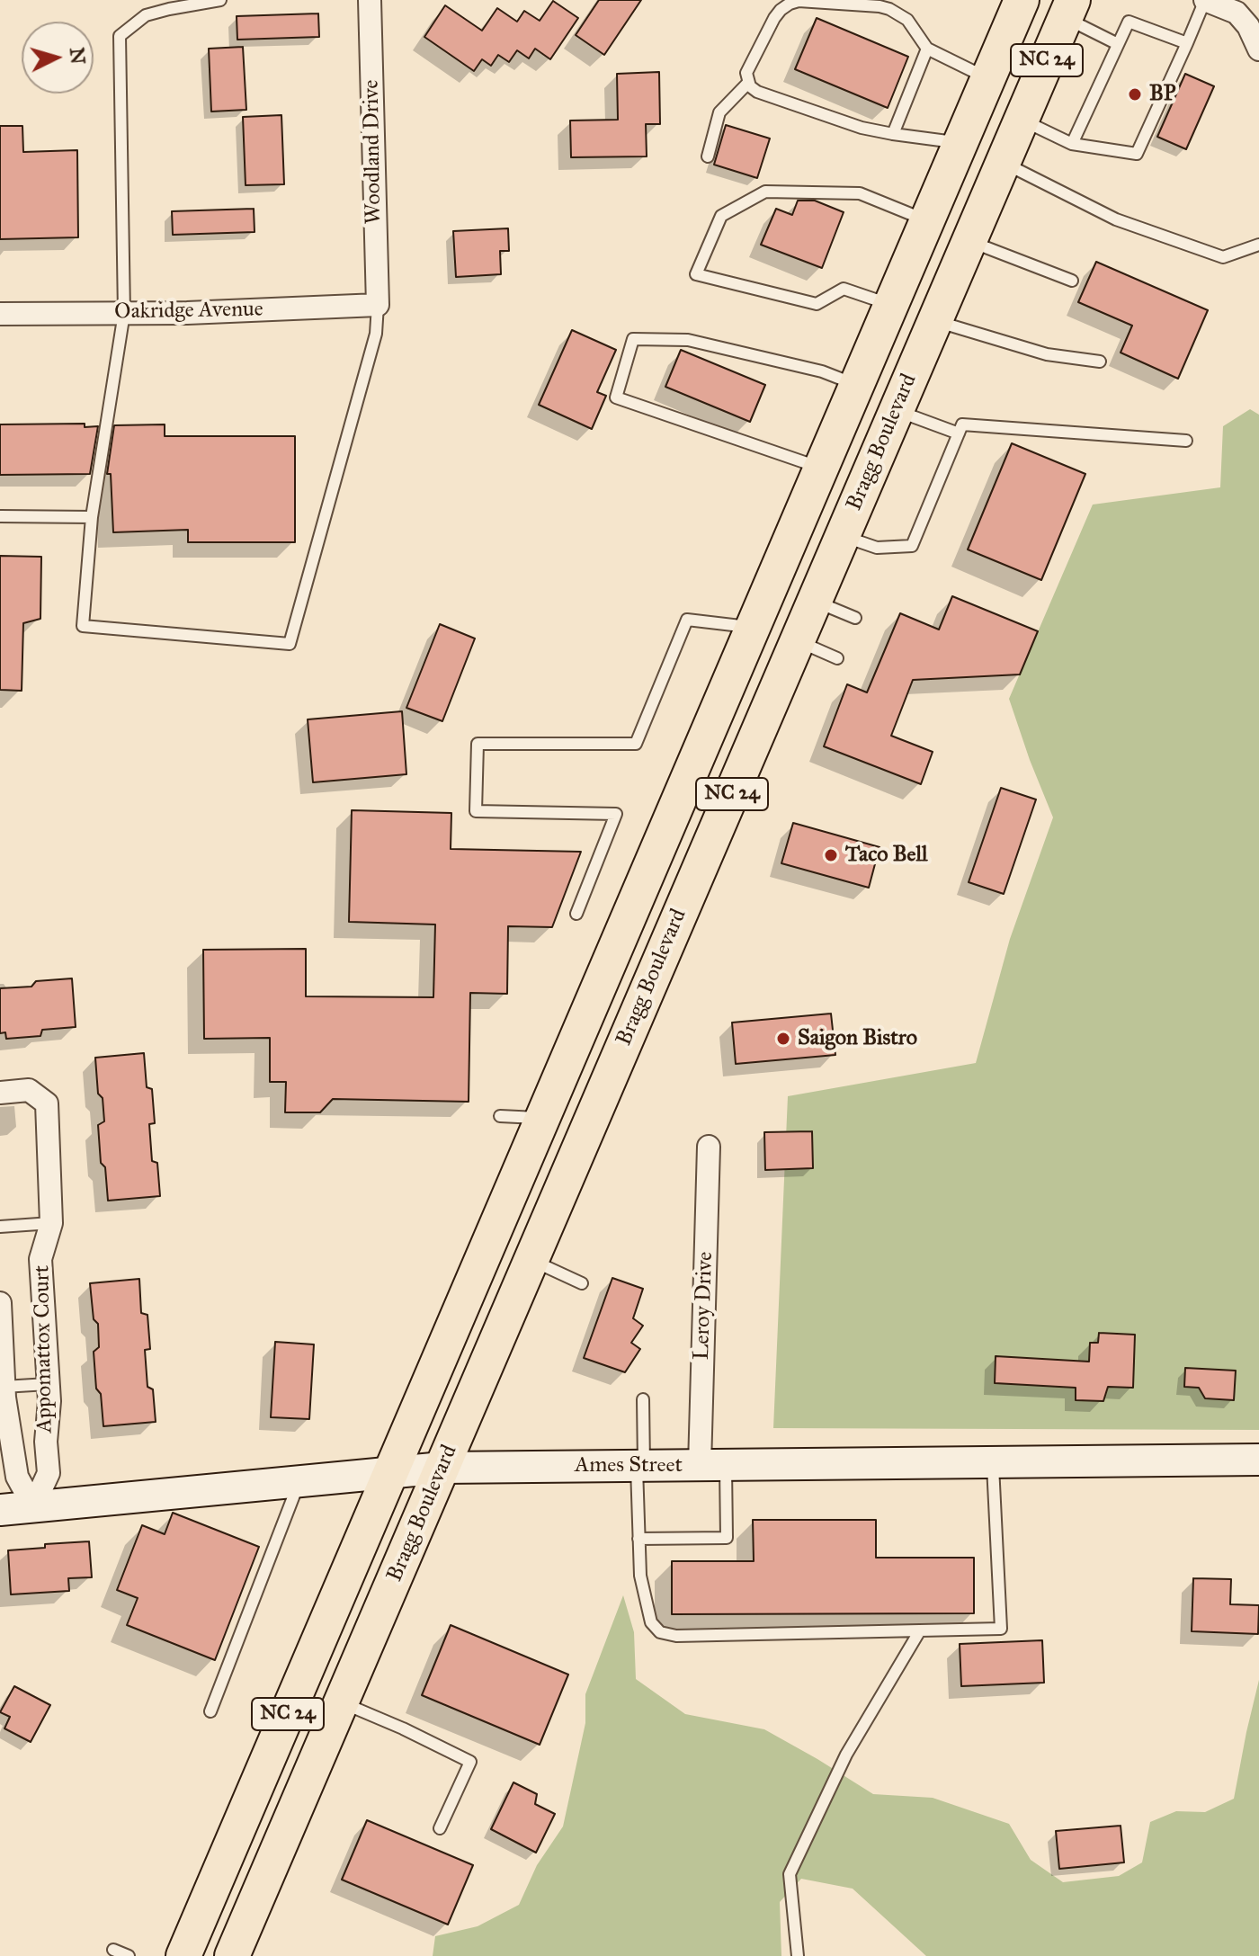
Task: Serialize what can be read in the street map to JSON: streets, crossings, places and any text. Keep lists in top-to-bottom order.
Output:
{
  "streets": {
    "main road": ["NC 24", "Bragg Boulevard"],
    "street": [
      "Woodland Drive",
      "Oakridge Avenue",
      "Leroy Drive",
      "Appomattox Court",
      "Ames Street"
    ]
  },
  "crossings": [
    ["Woodland Drive", "Oakridge Avenue"],
    ["Bragg Boulevard", "Ames Street"],
    ["Leroy Drive", "Ames Street"],
    ["Appomattox Court", "Ames Street"]
  ],
  "places": ["BP", "Taco Bell", "Saigon Bistro"],
  "north": "right"
}
